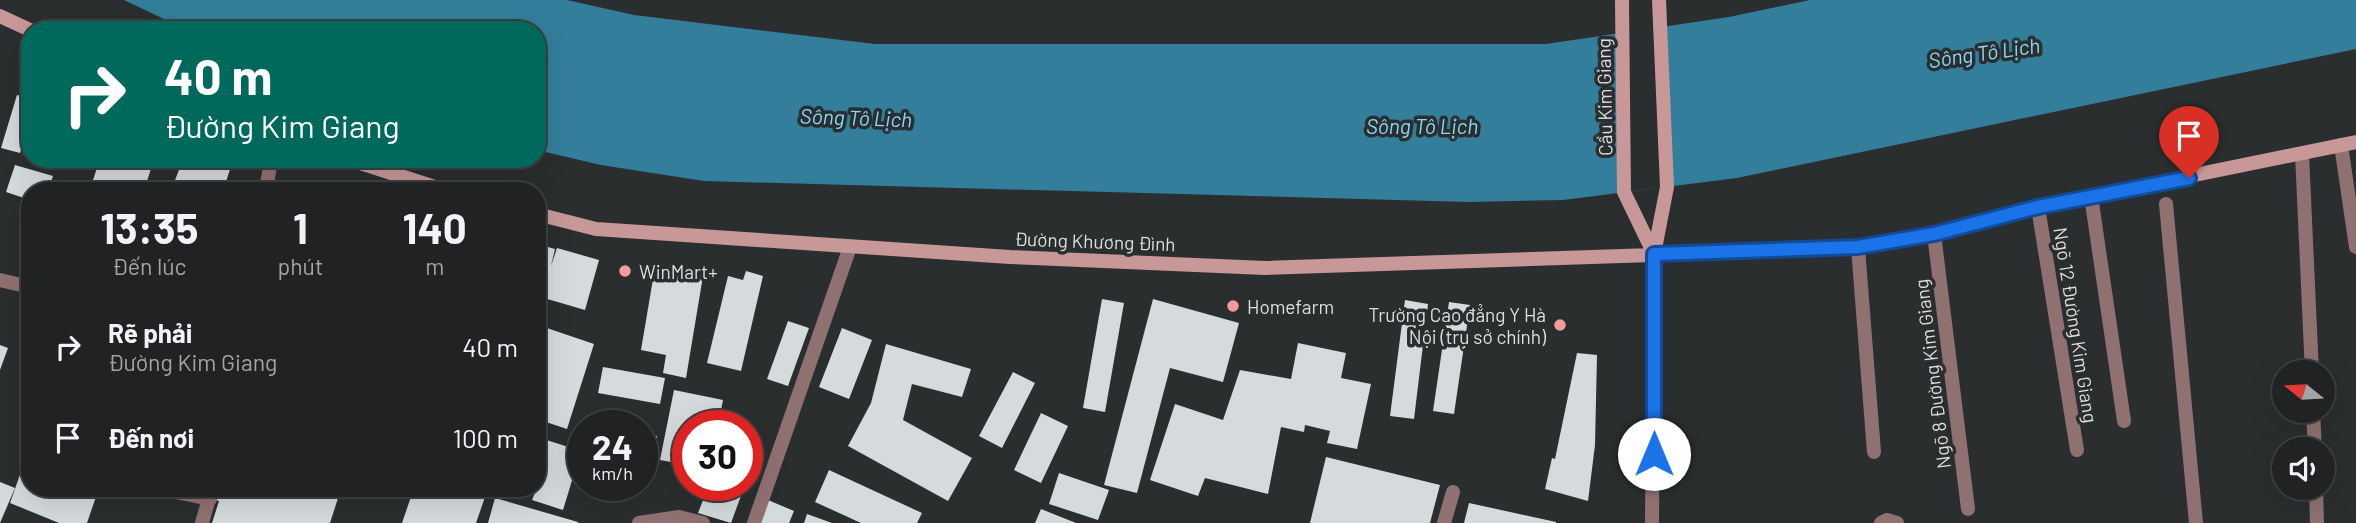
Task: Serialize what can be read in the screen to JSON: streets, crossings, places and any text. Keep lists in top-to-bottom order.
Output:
{
  "streets": {
    "main road": ["Cầu Kim Giang", "Đường Khương Đình"],
    "street": ["Ngõ 12 Đường Kim Giang", "Ngõ 8 Đường Kim Giang"]
  },
  "crossings": [
    ["Cầu Kim Giang", "Đường Khương Đình"],
    ["Đường Khương Đình", "Ngõ 12 Đường Kim Giang"],
    ["Đường Khương Đình", "Ngõ 8 Đường Kim Giang"]
  ],
  "water": ["Sông Tô Lịch"],
  "places": ["WinMart+", "Homefarm", "Trường Cao đẳng Y Hà Nội (trụ sở chính)"],
  "north": "left",
  "page": {
    "turn": ["40 m", "Đường Kim Giang"],
    "eta": [
      "13:35",
      "Đến lúc",
      "1",
      "phút",
      "140",
      "m"
    ],
    "list": [
      {
        "name": "Rẽ phải",
        "note": "Đường Kim Giang",
        "value": "40 m"
      },
      {
        "name": "Đến nơi",
        "value": "100 m"
      }
    ],
    "speed": "24 km/h",
    "limit": "30"
  }
}
